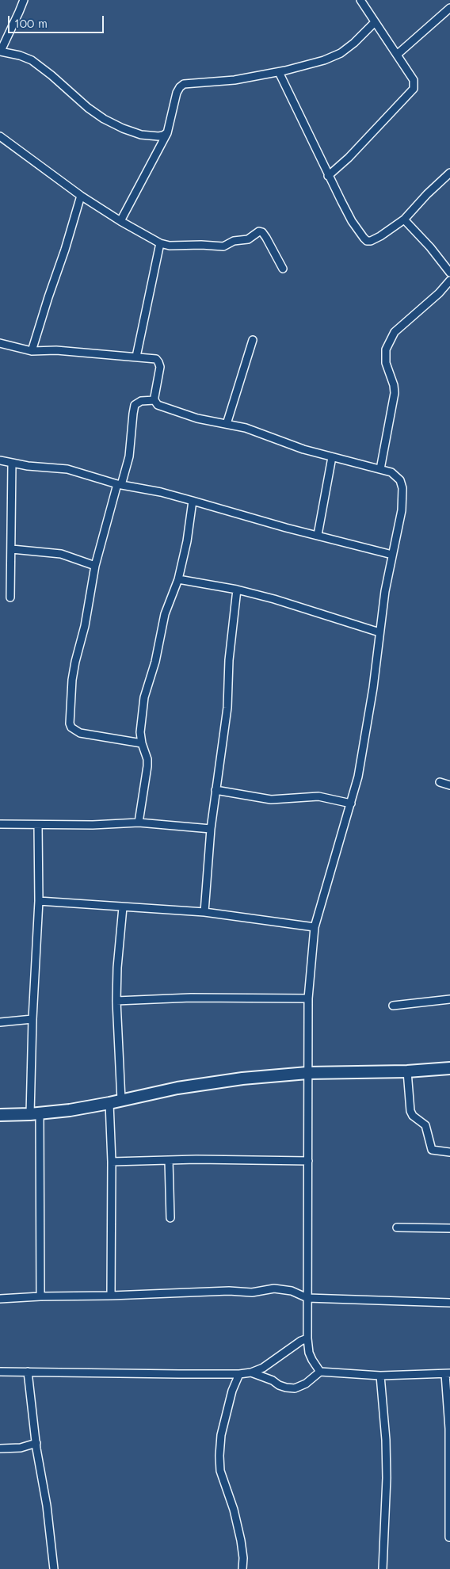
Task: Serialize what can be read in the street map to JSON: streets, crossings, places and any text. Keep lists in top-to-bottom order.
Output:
{
  "scale_bar": "100 m"
}
